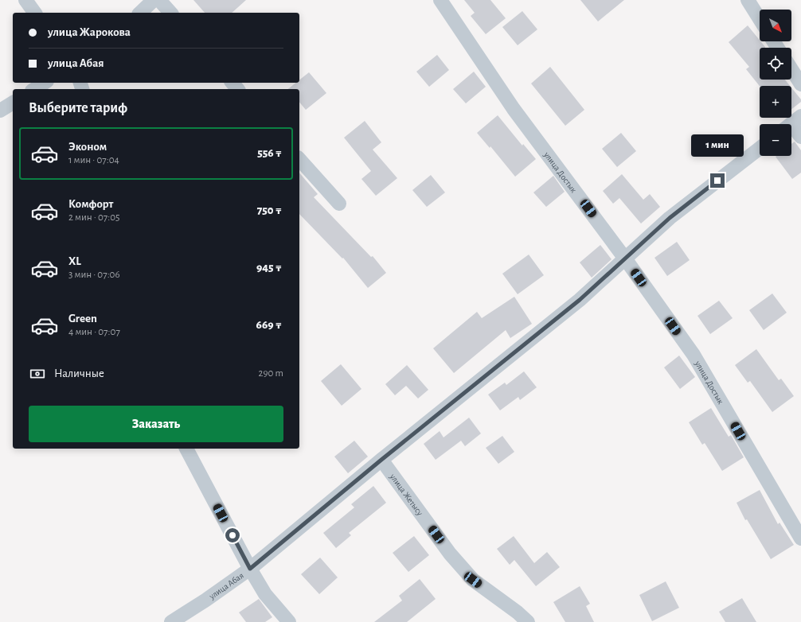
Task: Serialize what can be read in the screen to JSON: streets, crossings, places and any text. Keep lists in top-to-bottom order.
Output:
{
  "streets": {
    "street": ["улица Достык", "улица Жетысу", "улица Абая"]
  },
  "crossings": [
    ["улица Достык", "улица Абая"],
    ["улица Жетысу", "улица Абая"]
  ],
  "north": "bottom right",
  "page": {
    "map_buttons": ["+", "−"],
    "banner": ["улица Жарокова", "улица Абая"],
    "heading": "Выберите тариф",
    "list": [
      {
        "name": "Эконом",
        "note": "1 мин · 07:04",
        "value": "556 ₸"
      },
      {
        "name": "Комфорт",
        "note": "2 мин · 07:05",
        "value": "750 ₸"
      },
      {
        "name": "XL",
        "note": "3 мин · 07:06",
        "value": "945 ₸"
      },
      {
        "name": "Green",
        "note": "4 мин · 07:07",
        "value": "669 ₸"
      }
    ],
    "bubble": "1 мин",
    "pay": ["Наличные", "290 m"],
    "buttons": "Заказать"
  }
}
